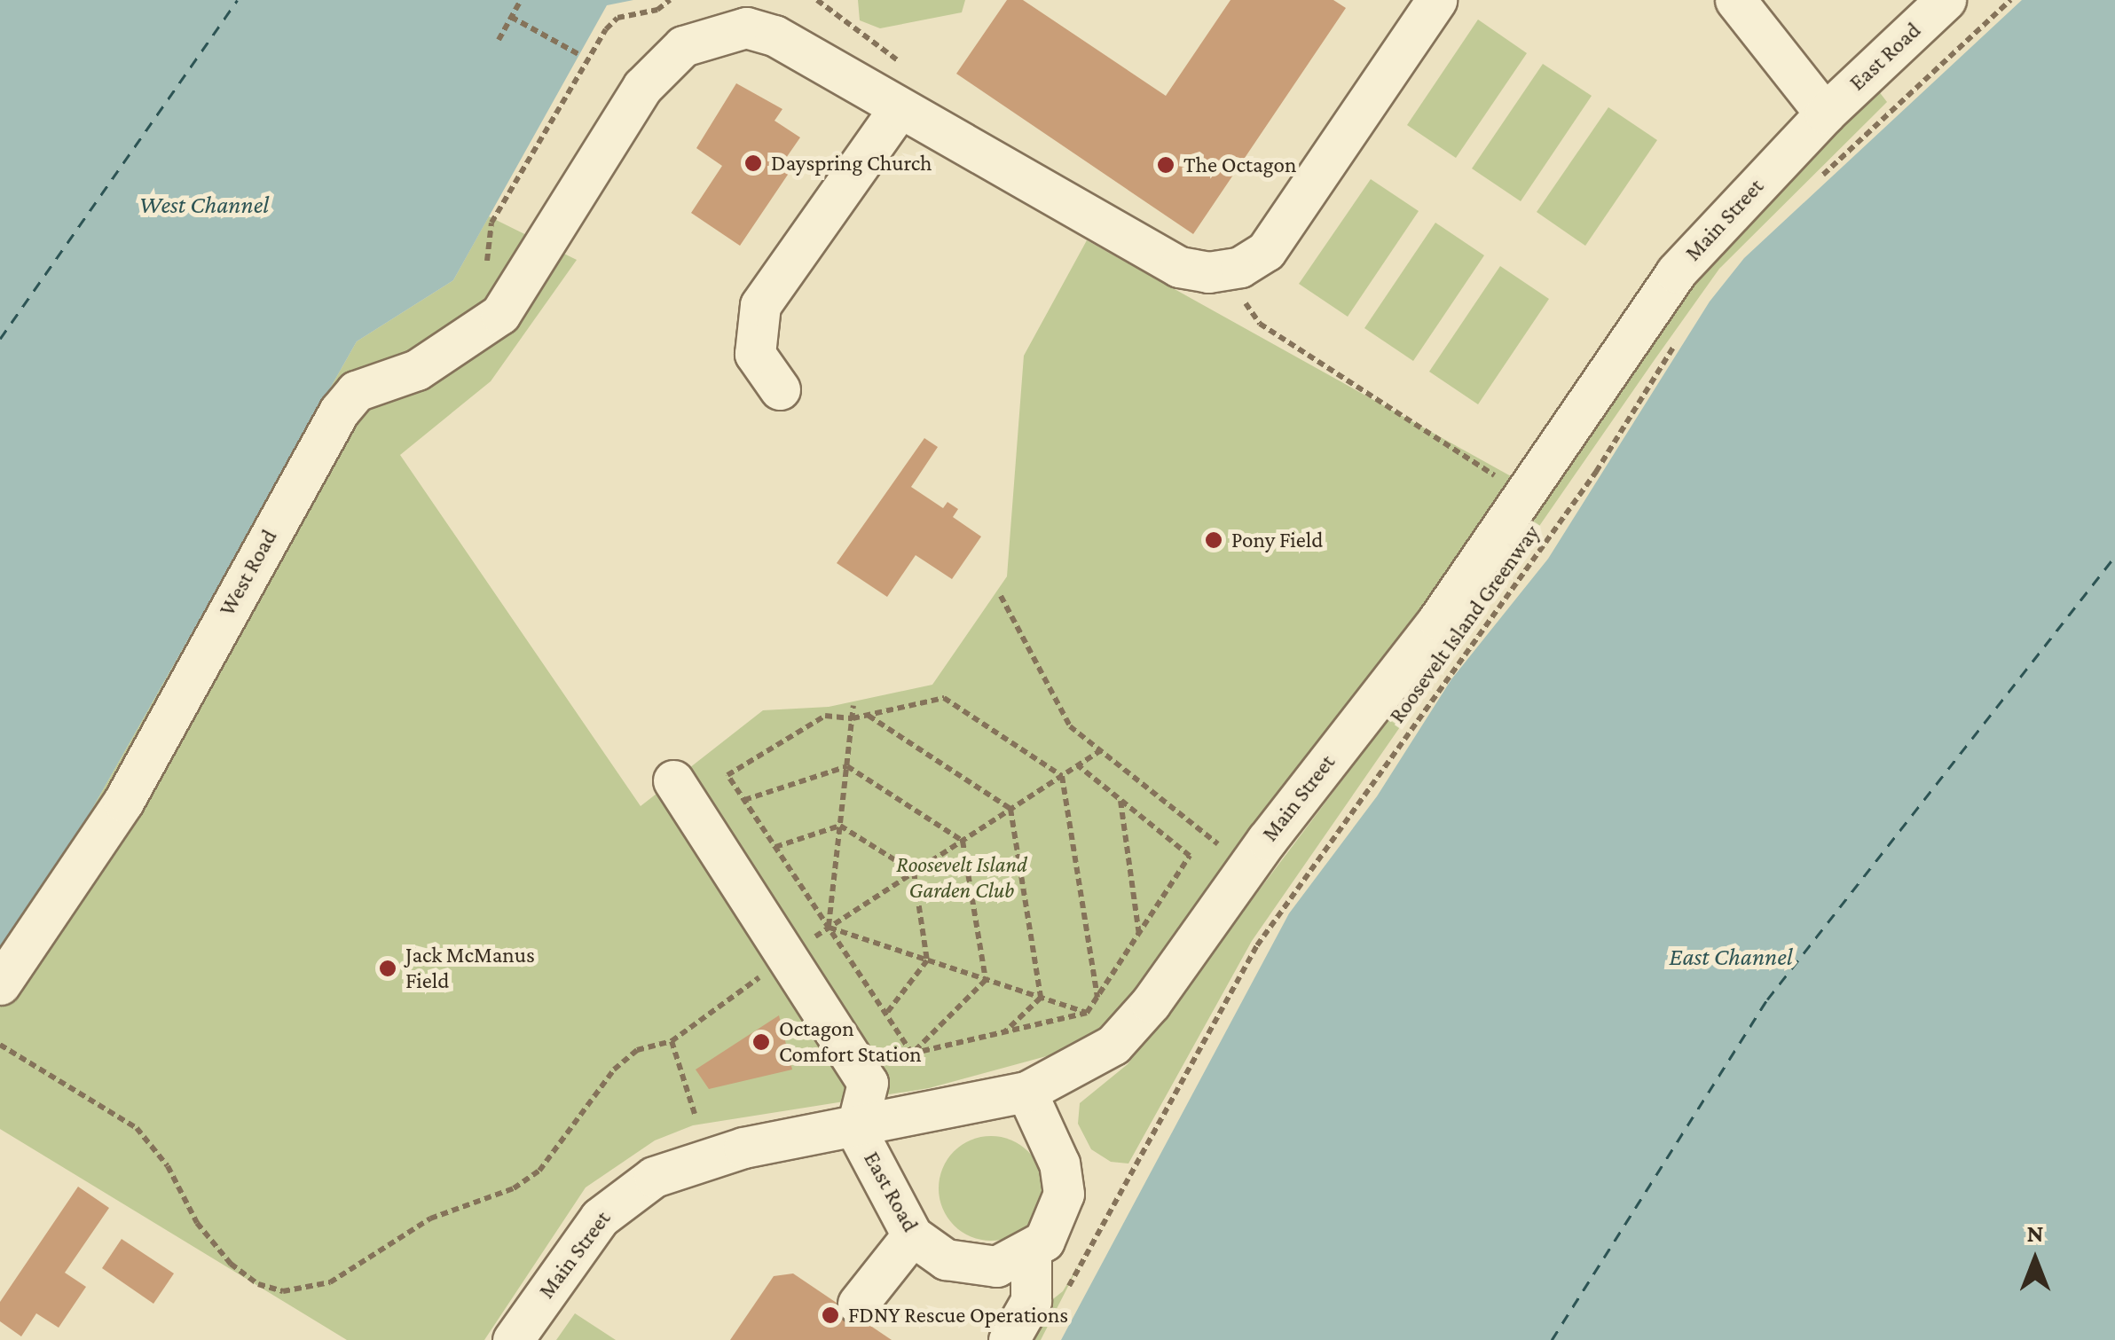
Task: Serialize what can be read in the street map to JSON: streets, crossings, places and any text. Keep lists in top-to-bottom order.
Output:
{
  "streets": {
    "street": ["East Road", "Main Street", "West Road"],
    "path": ["Roosevelt Island Greenway"]
  },
  "crossings": [
    ["East Road", "Main Street"]
  ],
  "water": ["West Channel", "East Channel"],
  "parks": ["Roosevelt Island Garden Club"],
  "places": [
    "Dayspring Church",
    "The Octagon",
    "Pony Field",
    "Jack McManus Field",
    "Octagon Comfort Station",
    "FDNY Rescue Operations"
  ],
  "north": "top"
}
